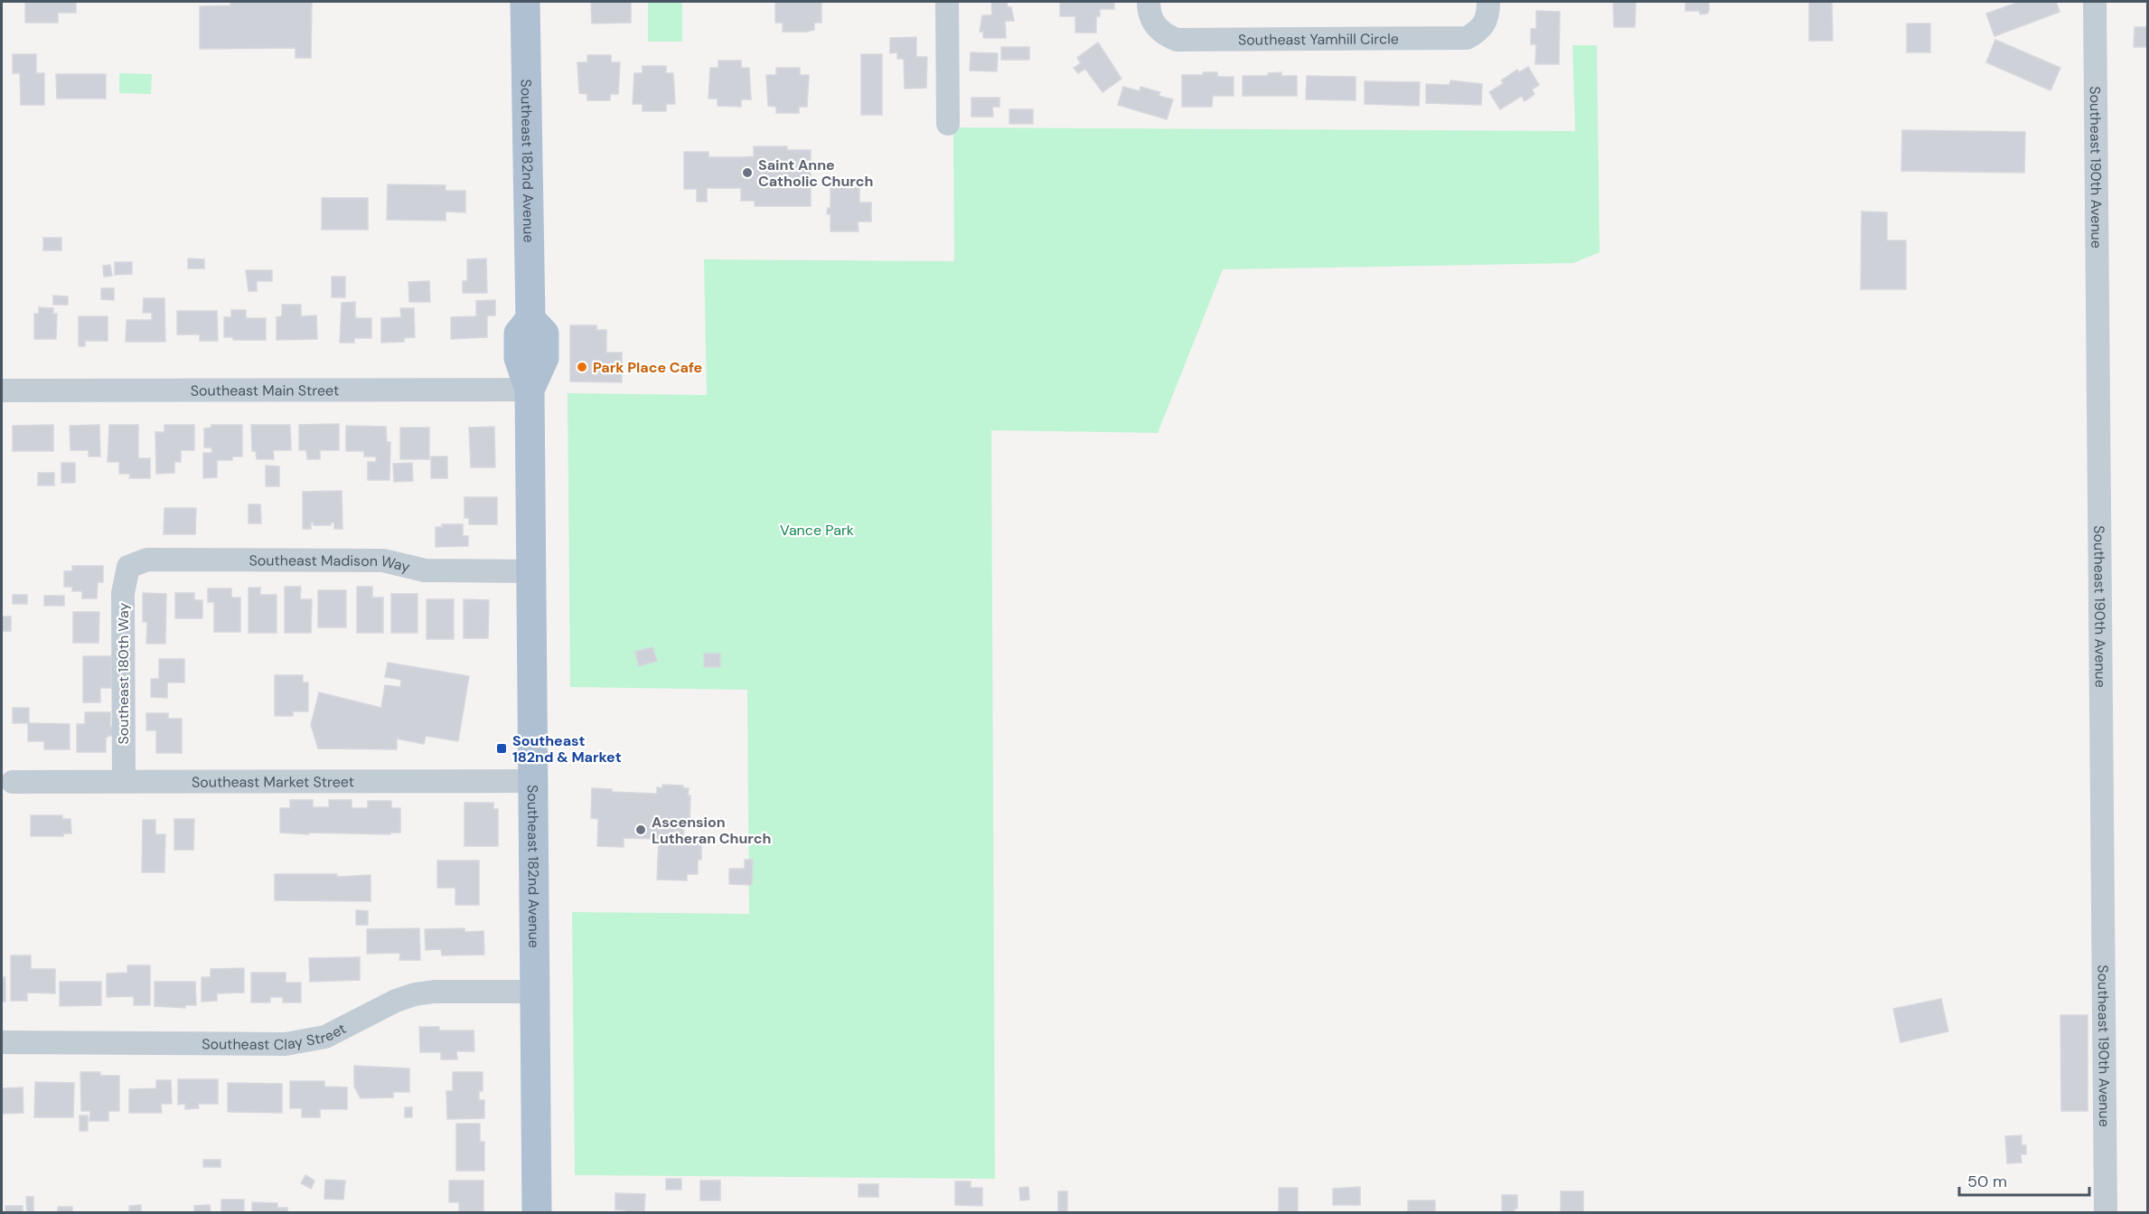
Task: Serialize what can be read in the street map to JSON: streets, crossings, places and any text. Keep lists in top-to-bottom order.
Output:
{
  "streets": {
    "main road": ["Southeast 182nd Avenue"],
    "street": [
      "Southeast Yamhill Circle",
      "Southeast 190th Avenue",
      "Southeast Main Street",
      "Southeast Madison Way",
      "Southeast 180th Way",
      "Southeast Market Street",
      "Southeast Clay Street"
    ]
  },
  "crossings": [
    ["Southeast 182nd Avenue", "Southeast Main Street"],
    ["Southeast 182nd Avenue", "Southeast Madison Way"],
    ["Southeast 182nd Avenue", "Southeast Market Street"],
    ["Southeast 182nd Avenue", "Southeast Clay Street"],
    ["Southeast Madison Way", "Southeast 180th Way"],
    ["Southeast 180th Way", "Southeast Market Street"]
  ],
  "parks": ["Vance Park"],
  "places": {
    "other": ["Saint Anne Catholic Church", "Park Place Cafe", "Ascension Lutheran Church"],
    "transit": ["Southeast 182nd & Market"]
  },
  "scale_bar": "50 m"
}
